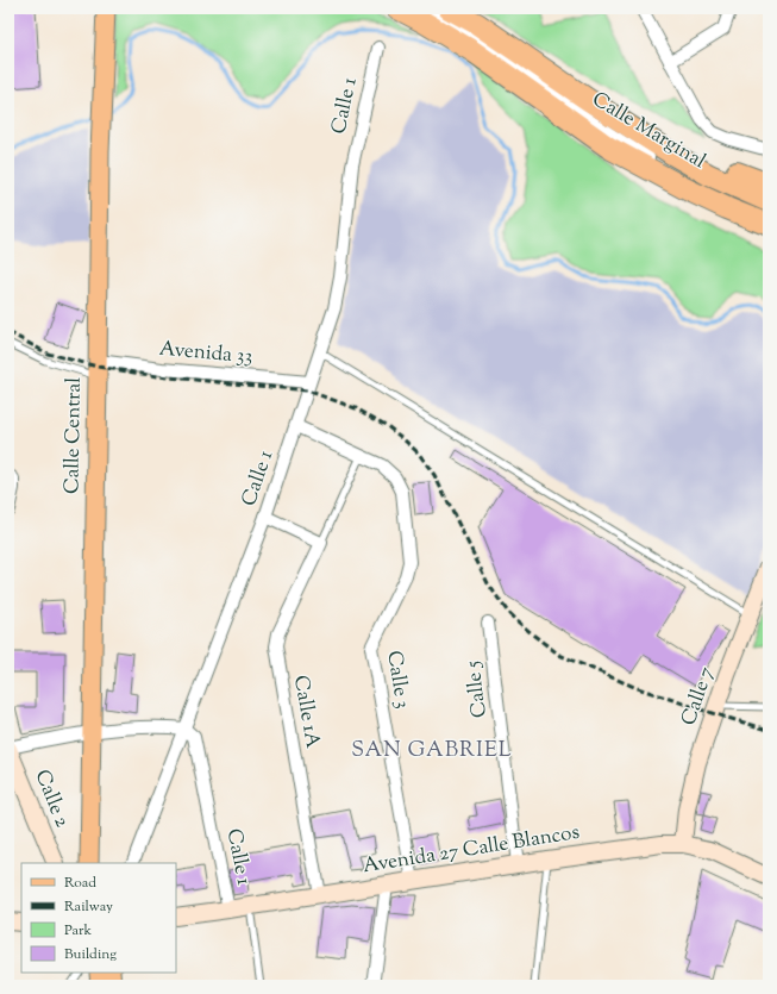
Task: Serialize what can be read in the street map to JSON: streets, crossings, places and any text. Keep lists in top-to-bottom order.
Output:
{
  "streets": {
    "main road": [
      "Calle Central",
      "Calle 7",
      "Calle 2",
      "Avenida 27 Calle Blancos"
    ],
    "street": [
      "Calle 1",
      "Calle Marginal",
      "Avenida 33",
      "Calle 3",
      "Calle 5",
      "Calle 1A"
    ]
  },
  "crossings": [
    ["Calle 1", "Avenida 33"],
    ["Calle 1", "Avenida 27 Calle Blancos"],
    ["Avenida 33", "Calle Central"],
    ["Calle 3", "Avenida 27 Calle Blancos"],
    ["Calle 5", "Avenida 27 Calle Blancos"],
    ["Calle 7", "Avenida 27 Calle Blancos"],
    ["Calle 1A", "Avenida 27 Calle Blancos"]
  ],
  "districts": ["SAN GABRIEL"],
  "legend": [
    "Road",
    "Railway",
    "Park",
    "Building"
  ]
}
